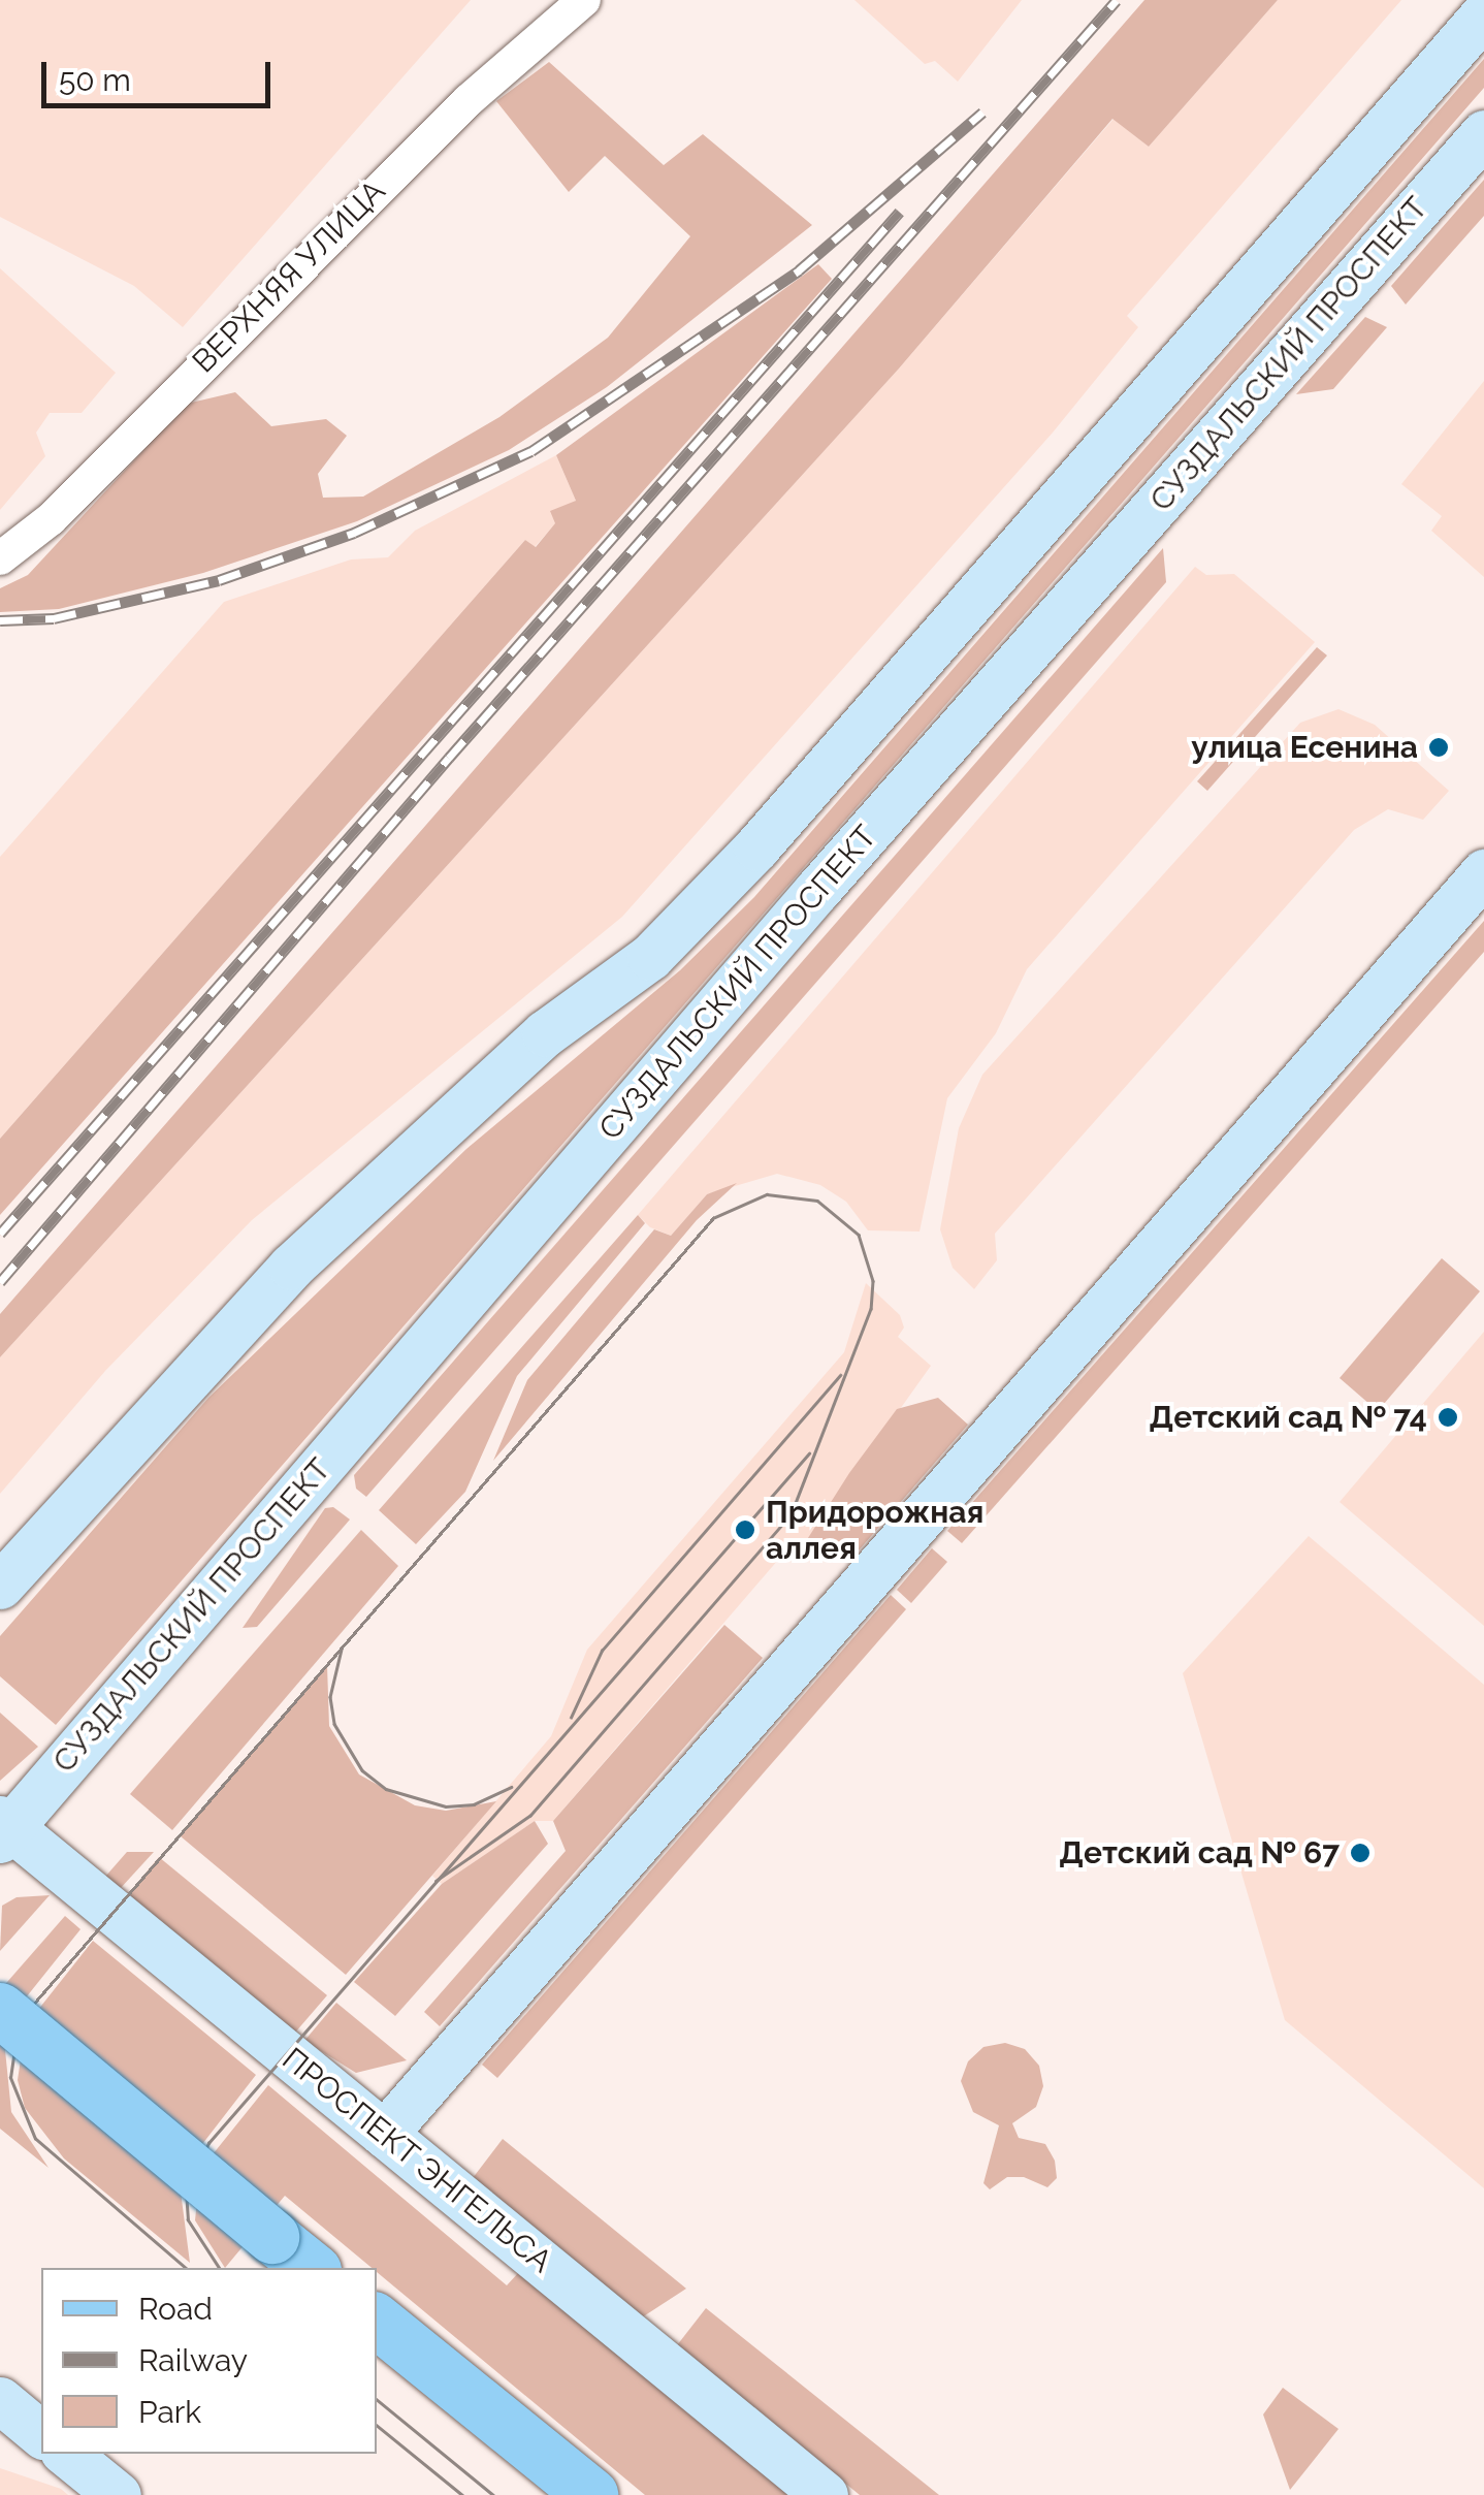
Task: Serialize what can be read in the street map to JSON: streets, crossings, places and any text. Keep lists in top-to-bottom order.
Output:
{
  "streets": {
    "main road": ["СУЗДАЛЬСКИЙ ПРОСПЕКТ", "ПРОСПЕКТ ЭНГЕЛЬСА"],
    "street": ["ВЕРХНЯЯ УЛИЦА"]
  },
  "crossings": [
    ["СУЗДАЛЬСКИЙ ПРОСПЕКТ", "ПРОСПЕКТ ЭНГЕЛЬСА"]
  ],
  "places": [
    "улица Есенина",
    "Детский сад № 74",
    "Придорожная аллея",
    "Детский сад № 67"
  ],
  "legend": ["Road", "Railway", "Park"],
  "scale_bar": "50 m"
}
